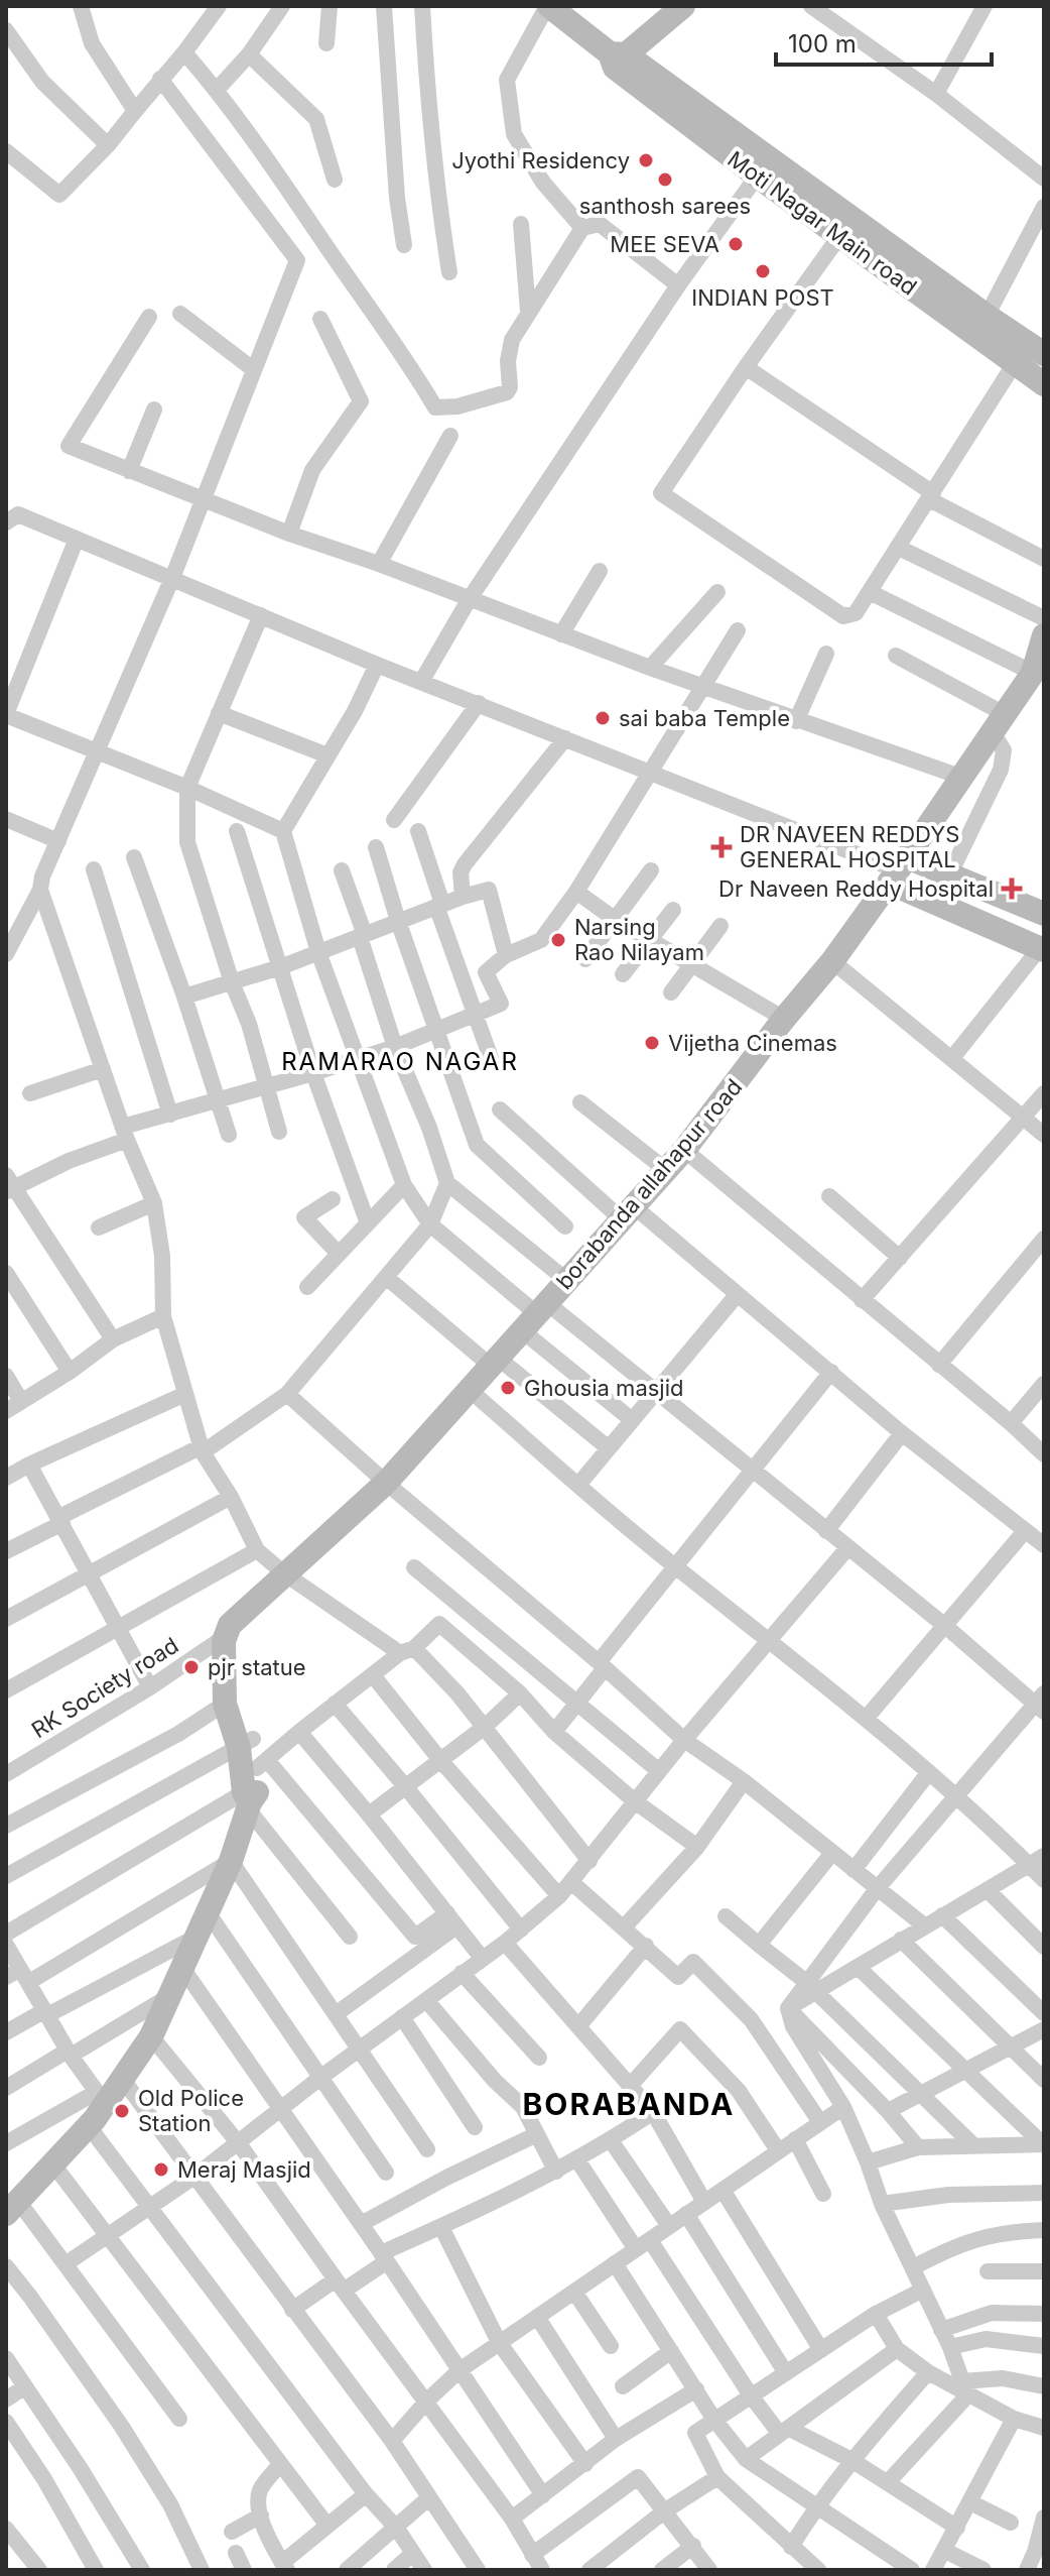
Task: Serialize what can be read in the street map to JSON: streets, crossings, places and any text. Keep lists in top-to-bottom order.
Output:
{
  "streets": {
    "main road": ["Moti Nagar Main road", "borabanda allahapur road"],
    "street": ["RK Society road"]
  },
  "crossings": [
    ["borabanda allahapur road", "RK Society road"]
  ],
  "districts": ["RAMARAO NAGAR", "BORABANDA"],
  "places": {
    "other": [
      "Jyothi Residency",
      "santhosh sarees",
      "MEE SEVA",
      "INDIAN POST",
      "sai baba Temple",
      "Narsing Rao Nilayam",
      "Vijetha Cinemas",
      "Ghousia masjid",
      "pjr statue",
      "Old Police Station",
      "Meraj Masjid"
    ],
    "health": ["DR NAVEEN REDDYS GENERAL HOSPITAL", "Dr Naveen Reddy Hospital"]
  },
  "scale_bar": "100 m"
}
